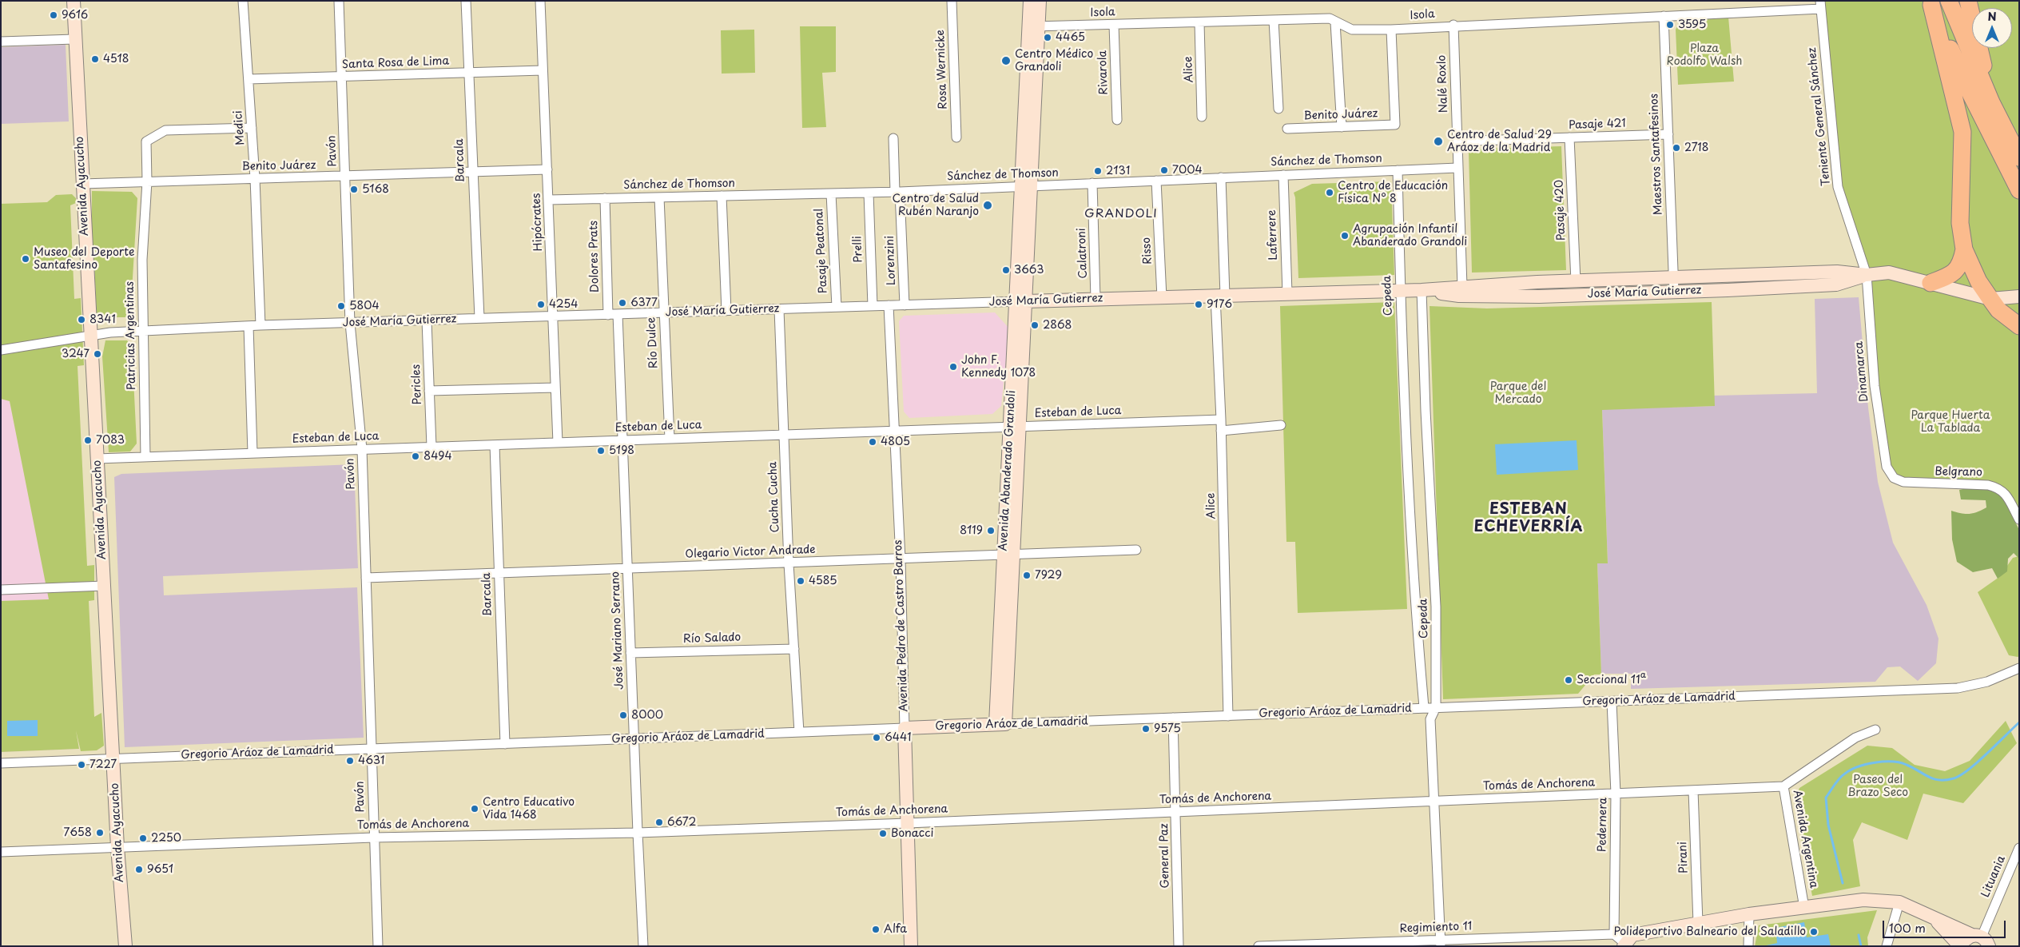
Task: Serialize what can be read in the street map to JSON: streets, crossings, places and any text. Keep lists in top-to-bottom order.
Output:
{
  "streets": {
    "street": [
      "Isola",
      "Santa Rosa de Lima",
      "Rosa Wernicke",
      "Alice",
      "Rivarola",
      "Nalé Roxlo",
      "Benito Juárez",
      "Teniente General Sánchez",
      "Pasaje 421",
      "Medici",
      "Pavón",
      "Maestros Santafesinos",
      "Barcala",
      "Sánchez de Thomson",
      "Avenida Ayacucho",
      "Pasaje 420",
      "Hipócrates",
      "Laferrere",
      "Prelli",
      "Pasaje Peatonal",
      "Risso",
      "Calatroni",
      "Dolores Prats",
      "Lorenzini",
      "José María Gutierrez",
      "Cepeda",
      "Patricias Argentinas",
      "Río Dulce",
      "Dinamarca",
      "Pericles",
      "Esteban de Luca",
      "Avenida Abanderado Grandoli",
      "Belgrano",
      "Cucha Cucha",
      "Olegario Victor Andrade",
      "Avenida Pedro de Castro Barros",
      "José Mariano Serrano",
      "Río Salado",
      "Gregorio Aráoz de Lamadrid",
      "Tomás de Anchorena",
      "Pedernera",
      "Avenida Argentina",
      "General Paz",
      "Pirani",
      "Lituania",
      "Regimiento 11"
    ]
  },
  "crossings": [
    ["Isola", "Alice"],
    ["Isola", "Rivarola"],
    ["Isola", "Nalé Roxlo"],
    ["Isola", "Benito Juárez"],
    ["Isola", "Teniente General Sánchez"],
    ["Isola", "Maestros Santafesinos"],
    ["Isola", "Avenida Abanderado Grandoli"],
    ["Santa Rosa de Lima", "Medici"],
    ["Santa Rosa de Lima", "Pavón"],
    ["Santa Rosa de Lima", "Barcala"],
    ["Santa Rosa de Lima", "Hipócrates"],
    ["Alice", "Sánchez de Thomson"],
    ["Alice", "José María Gutierrez"],
    ["Alice", "Esteban de Luca"],
    ["Alice", "Gregorio Aráoz de Lamadrid"],
    ["Nalé Roxlo", "Pasaje 421"],
    ["Nalé Roxlo", "Sánchez de Thomson"],
    ["Nalé Roxlo", "José María Gutierrez"],
    ["Benito Juárez", "Medici"],
    ["Benito Juárez", "Pavón"],
    ["Benito Juárez", "Barcala"],
    ["Benito Juárez", "Avenida Ayacucho"],
    ["Benito Juárez", "Hipócrates"],
    ["Benito Juárez", "Patricias Argentinas"],
    ["Teniente General Sánchez", "José María Gutierrez"],
    ["Teniente General Sánchez", "Dinamarca"],
    ["Pasaje 421", "Maestros Santafesinos"],
    ["Pasaje 421", "Pasaje 420"],
    ["Medici", "José María Gutierrez"],
    ["Medici", "Patricias Argentinas"],
    ["Pavón", "José María Gutierrez"],
    ["Pavón", "Esteban de Luca"],
    ["Pavón", "Olegario Victor Andrade"],
    ["Pavón", "Gregorio Aráoz de Lamadrid"],
    ["Pavón", "Tomás de Anchorena"],
    ["Maestros Santafesinos", "José María Gutierrez"],
    ["Barcala", "José María Gutierrez"],
    ["Barcala", "Esteban de Luca"],
    ["Barcala", "Olegario Victor Andrade"],
    ["Barcala", "Gregorio Aráoz de Lamadrid"],
    ["Sánchez de Thomson", "Hipócrates"],
    ["Sánchez de Thomson", "Laferrere"],
    ["Sánchez de Thomson", "Prelli"],
    ["Sánchez de Thomson", "Pasaje Peatonal"],
    ["Sánchez de Thomson", "Risso"],
    ["Sánchez de Thomson", "Calatroni"],
    ["Sánchez de Thomson", "Dolores Prats"],
    ["Sánchez de Thomson", "Lorenzini"],
    ["Sánchez de Thomson", "Cepeda"],
    ["Sánchez de Thomson", "Río Dulce"],
    ["Sánchez de Thomson", "Avenida Abanderado Grandoli"],
    ["Avenida Ayacucho", "José María Gutierrez"],
    ["Avenida Ayacucho", "Esteban de Luca"],
    ["Avenida Ayacucho", "Gregorio Aráoz de Lamadrid"],
    ["Avenida Ayacucho", "Tomás de Anchorena"],
    ["Pasaje 420", "José María Gutierrez"],
    ["Hipócrates", "José María Gutierrez"],
    ["Hipócrates", "Esteban de Luca"],
    ["Laferrere", "José María Gutierrez"],
    ["Prelli", "José María Gutierrez"],
    ["Pasaje Peatonal", "José María Gutierrez"],
    ["Risso", "José María Gutierrez"],
    ["Calatroni", "José María Gutierrez"],
    ["Dolores Prats", "José María Gutierrez"],
    ["Lorenzini", "José María Gutierrez"],
    ["José María Gutierrez", "Cepeda"],
    ["José María Gutierrez", "Patricias Argentinas"],
    ["José María Gutierrez", "Río Dulce"],
    ["José María Gutierrez", "Dinamarca"],
    ["José María Gutierrez", "Pericles"],
    ["José María Gutierrez", "Avenida Abanderado Grandoli"],
    ["José María Gutierrez", "Cucha Cucha"],
    ["José María Gutierrez", "Avenida Pedro de Castro Barros"],
    ["José María Gutierrez", "José Mariano Serrano"],
    ["Cepeda", "Gregorio Aráoz de Lamadrid"],
    ["Cepeda", "Tomás de Anchorena"],
    ["Cepeda", "Regimiento 11"],
    ["Patricias Argentinas", "Esteban de Luca"],
    ["Río Dulce", "Esteban de Luca"],
    ["Dinamarca", "Belgrano"],
    ["Pericles", "Esteban de Luca"],
    ["Esteban de Luca", "Avenida Abanderado Grandoli"],
    ["Esteban de Luca", "Cucha Cucha"],
    ["Esteban de Luca", "Avenida Pedro de Castro Barros"],
    ["Esteban de Luca", "José Mariano Serrano"],
    ["Avenida Abanderado Grandoli", "Olegario Victor Andrade"],
    ["Avenida Abanderado Grandoli", "Gregorio Aráoz de Lamadrid"],
    ["Cucha Cucha", "Olegario Victor Andrade"],
    ["Cucha Cucha", "Río Salado"],
    ["Cucha Cucha", "Gregorio Aráoz de Lamadrid"],
    ["Olegario Victor Andrade", "Avenida Pedro de Castro Barros"],
    ["Olegario Victor Andrade", "José Mariano Serrano"],
    ["Avenida Pedro de Castro Barros", "Gregorio Aráoz de Lamadrid"],
    ["Avenida Pedro de Castro Barros", "Tomás de Anchorena"],
    ["José Mariano Serrano", "Río Salado"],
    ["José Mariano Serrano", "Gregorio Aráoz de Lamadrid"],
    ["José Mariano Serrano", "Tomás de Anchorena"],
    ["Gregorio Aráoz de Lamadrid", "Pedernera"],
    ["Gregorio Aráoz de Lamadrid", "General Paz"],
    ["Tomás de Anchorena", "Pedernera"],
    ["Tomás de Anchorena", "Avenida Argentina"],
    ["Tomás de Anchorena", "General Paz"],
    ["Tomás de Anchorena", "Pirani"],
    ["Pedernera", "Regimiento 11"]
  ],
  "districts": ["GRANDOLI", "ESTEBAN ECHEVERRÍA"],
  "parks": [
    "Plaza Rodolfo Walsh",
    "Parque del Mercado",
    "Parque Huerta La Tablada",
    "Paseo del Brazo Seco"
  ],
  "places": [
    "9616",
    "3595",
    "4465",
    "4518",
    "Centro Médico Grandoli",
    "Centro de Salud 29 Aráoz de la Madrid",
    "2718",
    "7004",
    "2131",
    "5168",
    "Centro de Educación Física N° 8",
    "Centro de Salud Rubén Naranjo",
    "Agrupación Infantil Abanderado Grandoli",
    "Museo del Deporte Santafesino",
    "3663",
    "6377",
    "4254",
    "9176",
    "5804",
    "8341",
    "2868",
    "3247",
    "John F. Kennedy 1078",
    "7083",
    "4805",
    "5198",
    "8494",
    "8119",
    "7929",
    "4585",
    "Seccional 11ª",
    "8000",
    "9575",
    "6441",
    "4631",
    "7227",
    "Centro Educativo Vida 1468",
    "6672",
    "7658",
    "Bonacci",
    "2250",
    "9651",
    "Alfa",
    "Polideportivo Balneario del Saladillo"
  ],
  "scale_bar": "100 m",
  "north": "top"
}
